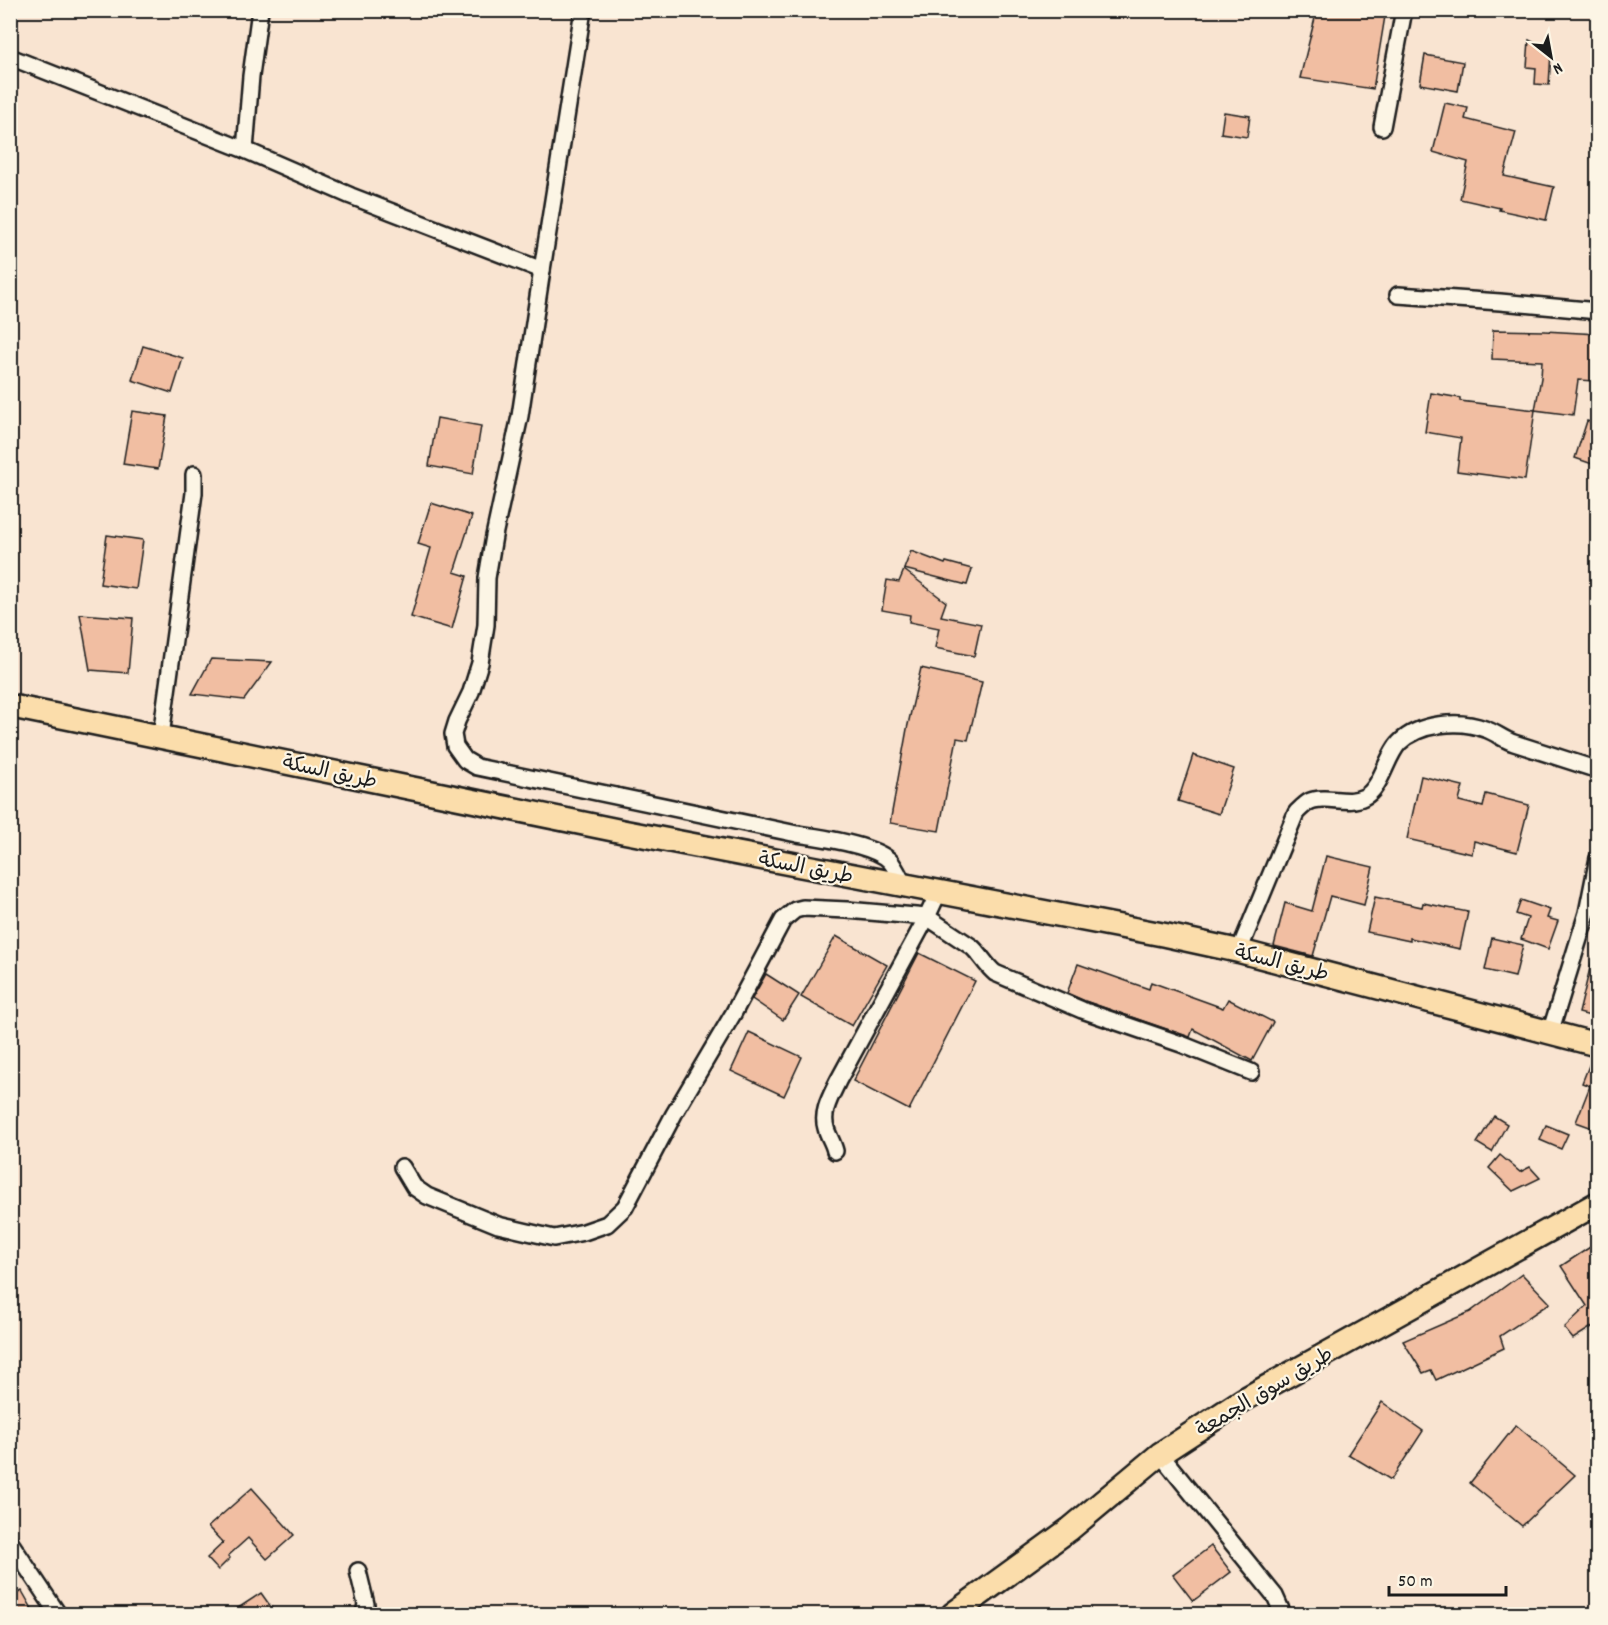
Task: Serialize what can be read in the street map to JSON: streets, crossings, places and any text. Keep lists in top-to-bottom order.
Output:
{
  "streets": {
    "main road": ["طريق السكة", "طريق سوق الجمعة"]
  },
  "scale_bar": "50 m",
  "north": "bottom right"
}
